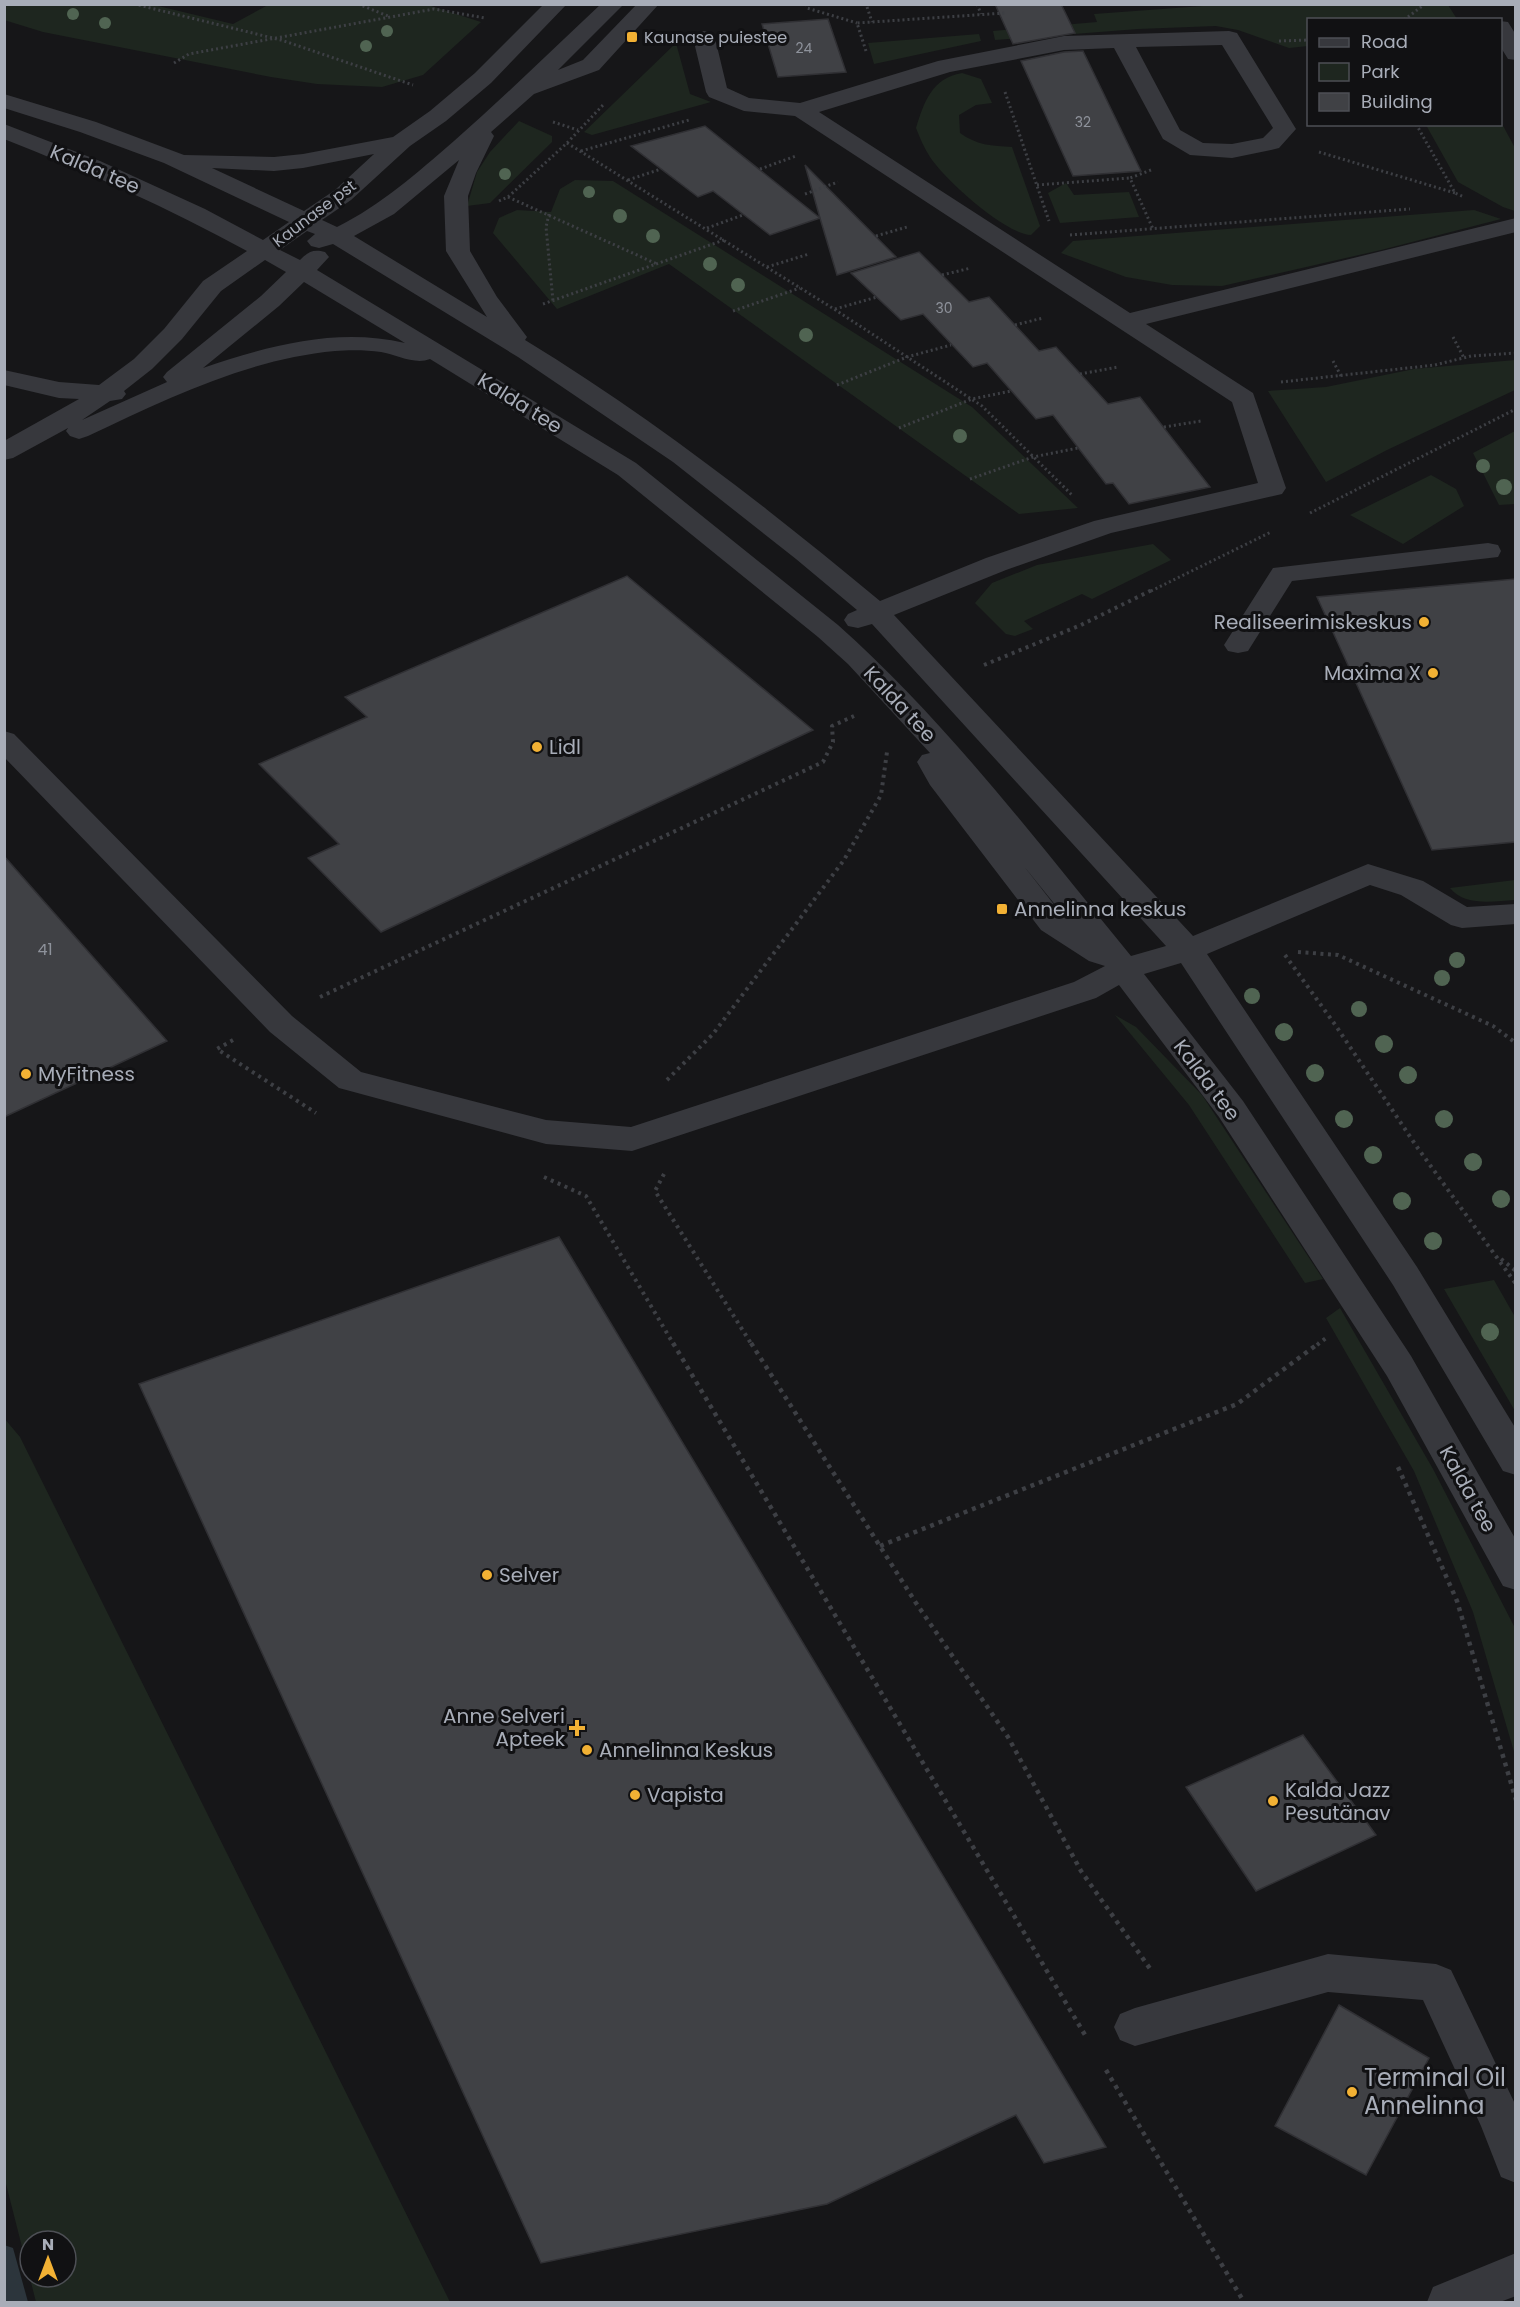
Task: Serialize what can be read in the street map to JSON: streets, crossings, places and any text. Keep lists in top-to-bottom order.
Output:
{
  "streets": {
    "street": ["Kalda tee", "Kaunase pst"]
  },
  "crossings": [
    ["Kalda tee", "Kaunase pst"]
  ],
  "places": {
    "transit": ["Kaunase puiestee", "Annelinna keskus"],
    "other": [
      "Realiseerimiskeskus",
      "Maxima X",
      "Lidl",
      "MyFitness",
      "Selver",
      "Annelinna Keskus",
      "Vapista",
      "Kalda Jazz Pesutänav",
      "Terminal Oil Annelinna"
    ],
    "health": ["Anne Selveri Apteek"]
  },
  "house_numbers": [
    "24",
    "32",
    "30",
    "41"
  ],
  "legend": ["Road", "Park", "Building"],
  "north": "top"
}
